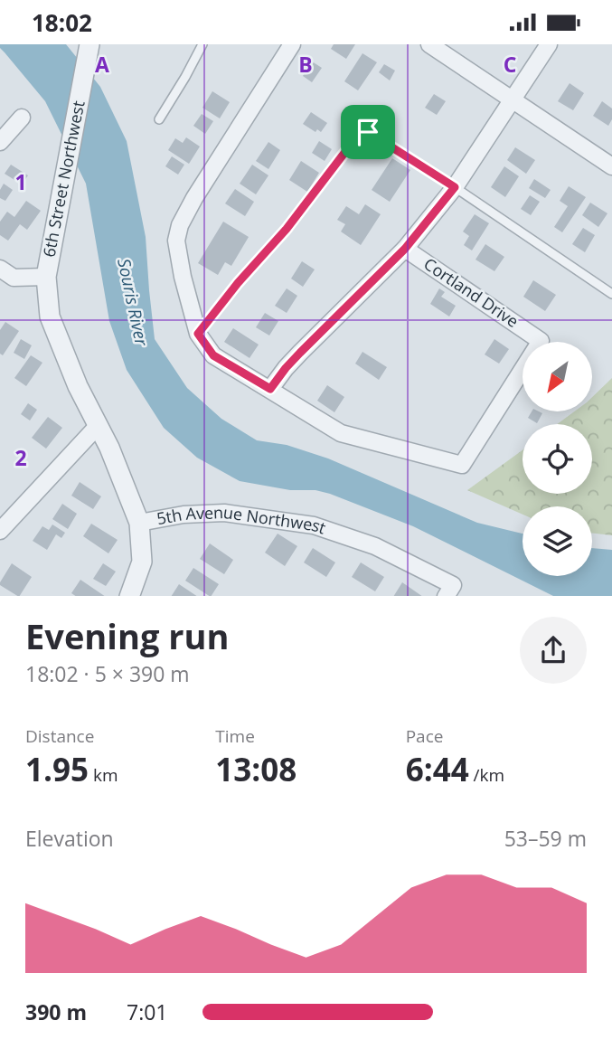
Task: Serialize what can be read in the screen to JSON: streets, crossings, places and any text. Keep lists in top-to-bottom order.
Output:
{
  "streets": {
    "street": ["6th Street Northwest", "Cortland Drive", "5th Avenue Northwest"]
  },
  "crossings": [
    ["6th Street Northwest", "5th Avenue Northwest"]
  ],
  "water": ["Souris River"],
  "north": "bottom left",
  "page": {
    "status": "18:02",
    "heading": ["Evening run", "18:02 · 5 × 390 m"],
    "stats": [
      ["Distance", "1.95 km"],
      ["Time", "13:08"],
      ["Pace", "6:44 /km"]
    ],
    "chart": ["Elevation", "53–59 m"],
    "list": [
      {
        "name": "390 m",
        "note": "7:01"
      }
    ]
  },
  "grid": {
    "columns": ["A", "B", "C"],
    "rows": ["1", "2"]
  }
}
